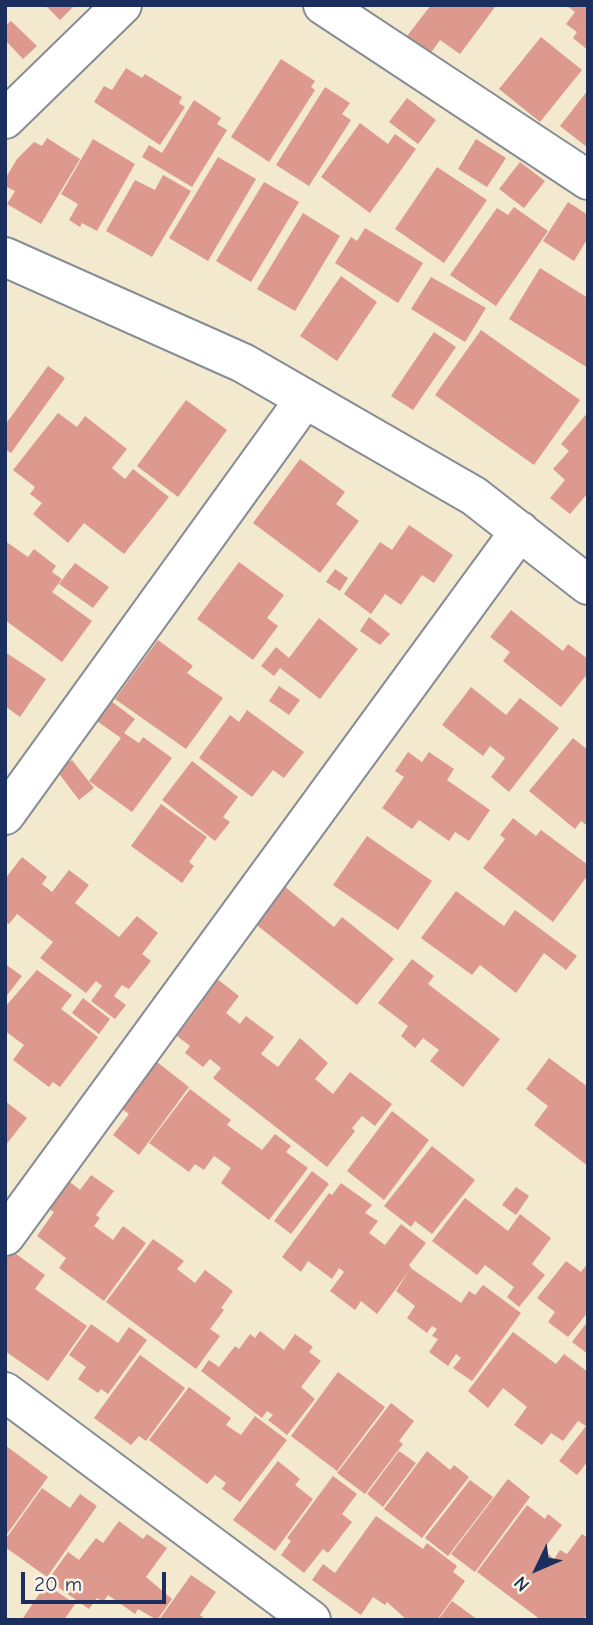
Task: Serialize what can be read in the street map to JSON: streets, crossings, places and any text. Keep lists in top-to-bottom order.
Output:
{
  "scale_bar": "20 m",
  "north": "bottom left"
}
